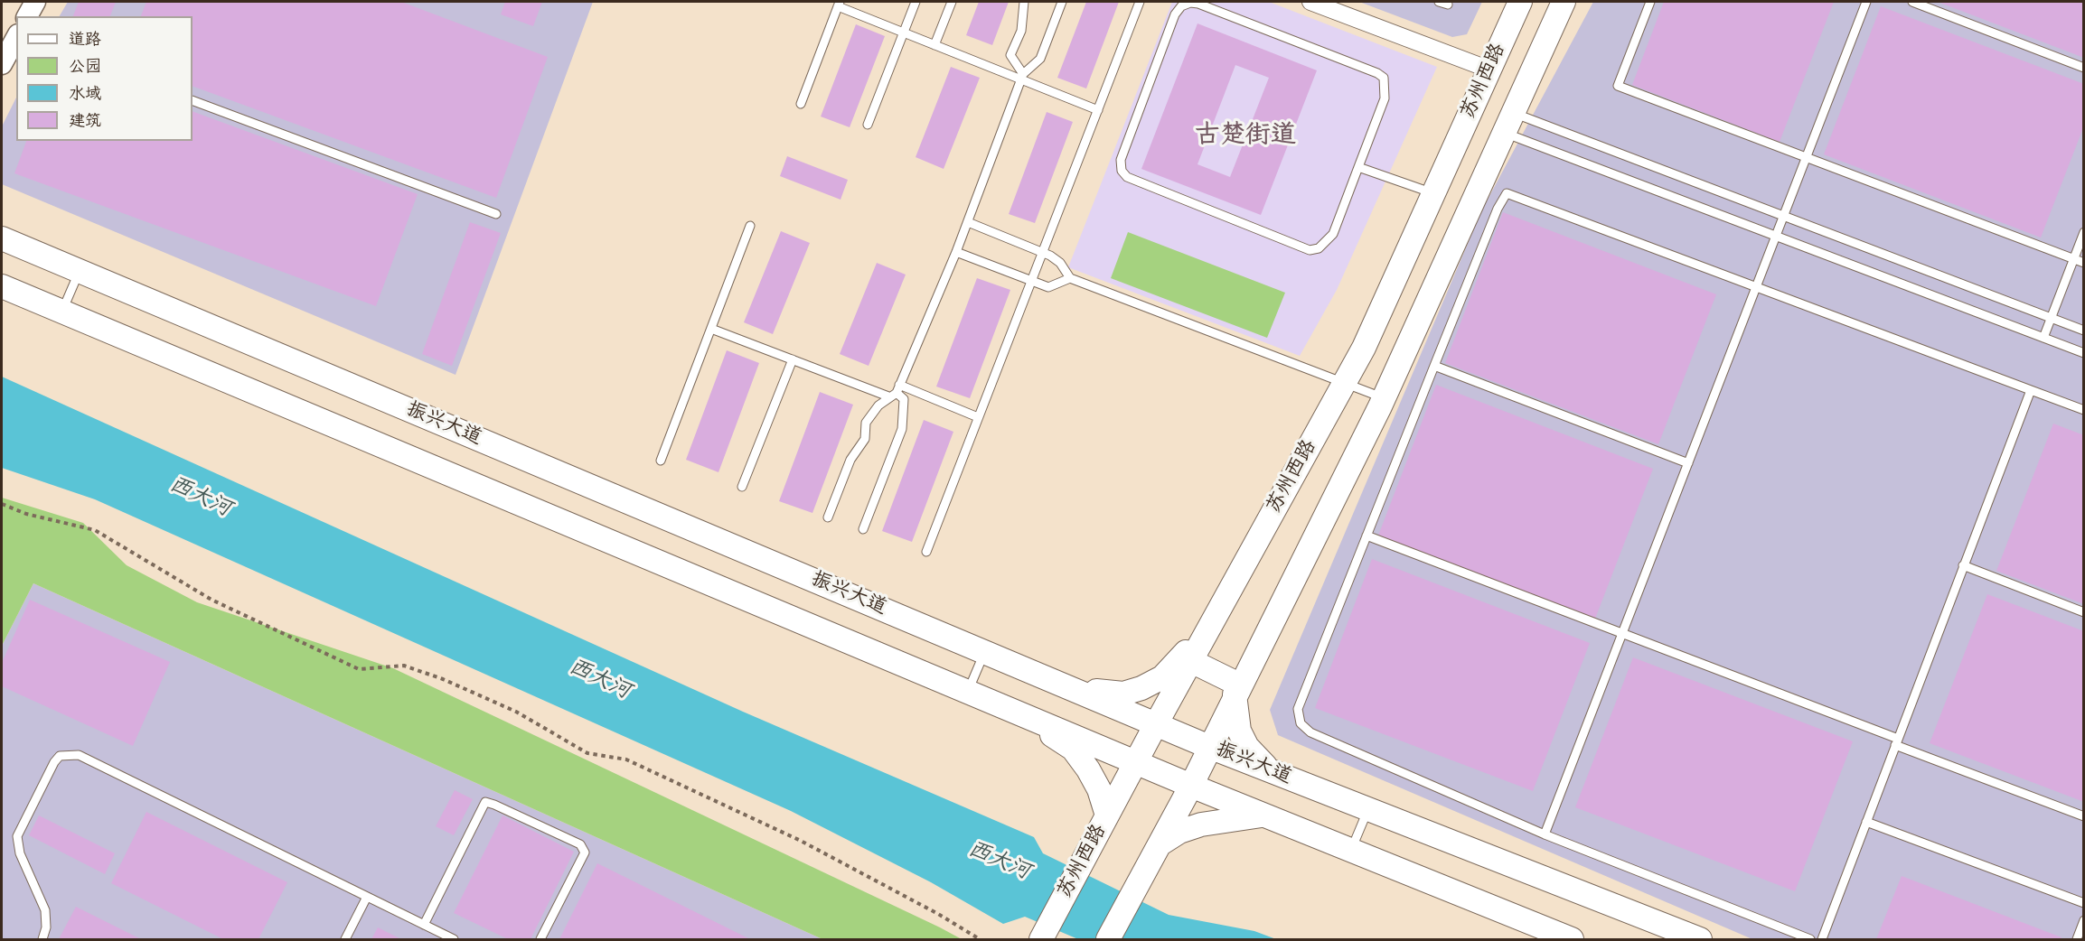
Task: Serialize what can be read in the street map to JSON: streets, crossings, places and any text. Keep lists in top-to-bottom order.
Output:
{
  "streets": {
    "main road": ["苏州西路", "振兴大道"]
  },
  "crossings": [
    ["苏州西路", "振兴大道"]
  ],
  "districts": ["古楚街道"],
  "water": ["西大河"],
  "legend": [
    "道路",
    "公园",
    "水域",
    "建筑"
  ]
}
